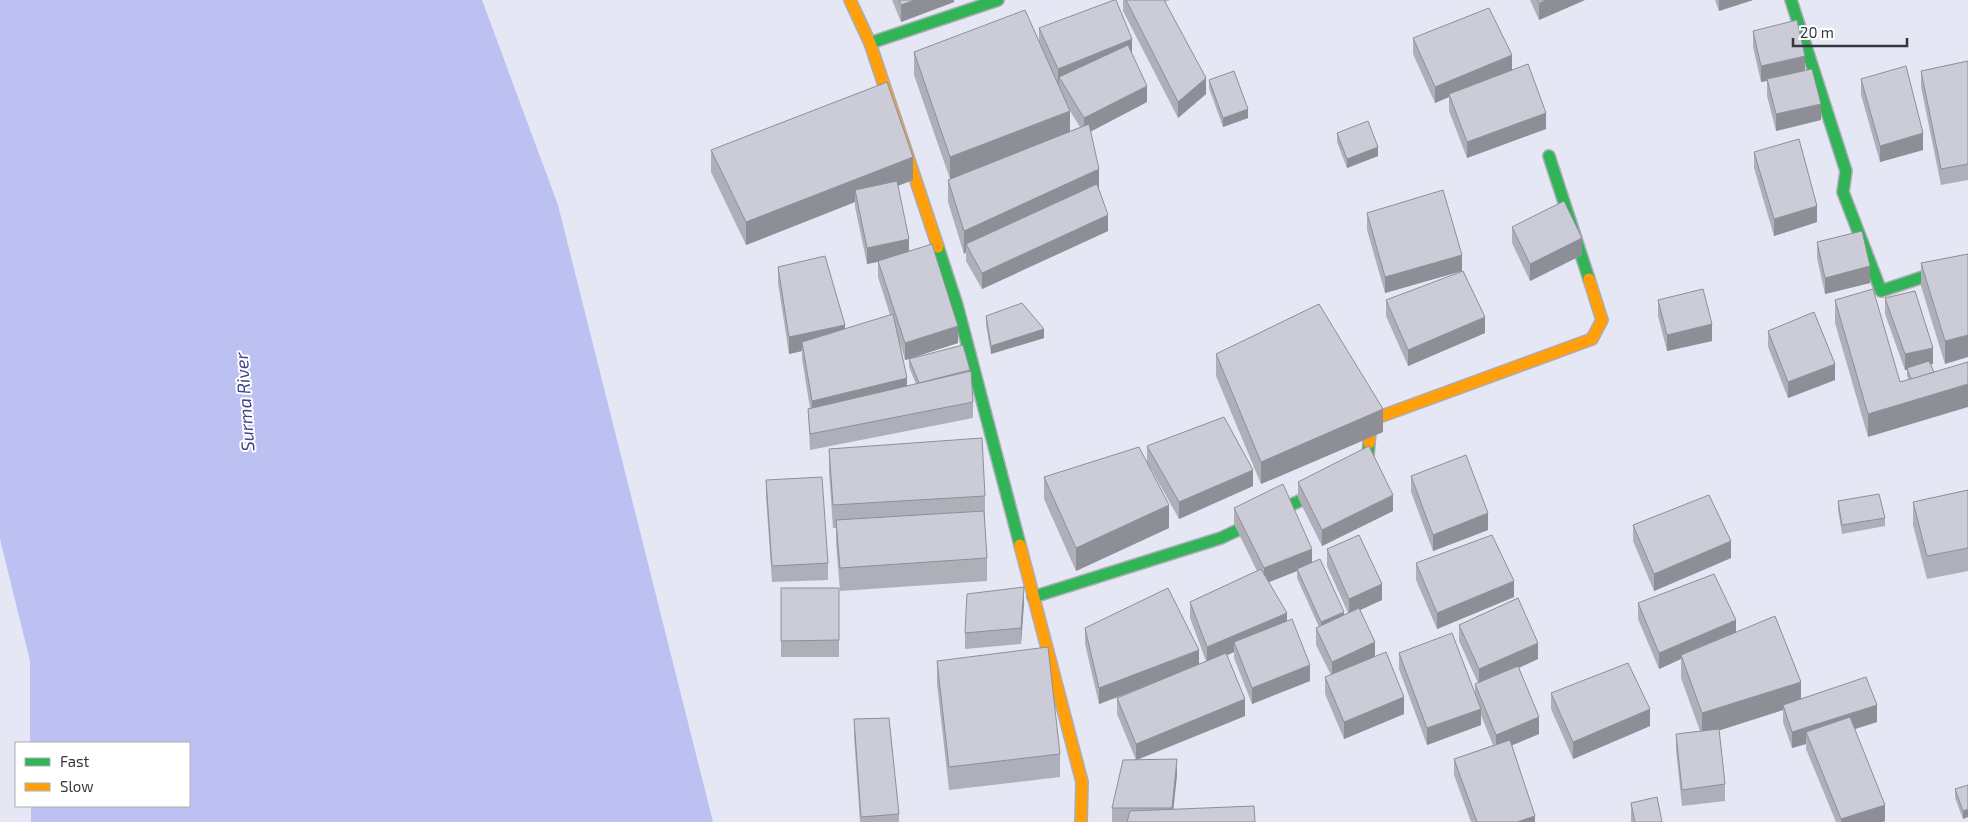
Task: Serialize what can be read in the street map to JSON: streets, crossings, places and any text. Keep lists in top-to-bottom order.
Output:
{
  "water": ["Surma River"],
  "legend": ["Fast", "Slow"],
  "scale_bar": "20 m"
}
